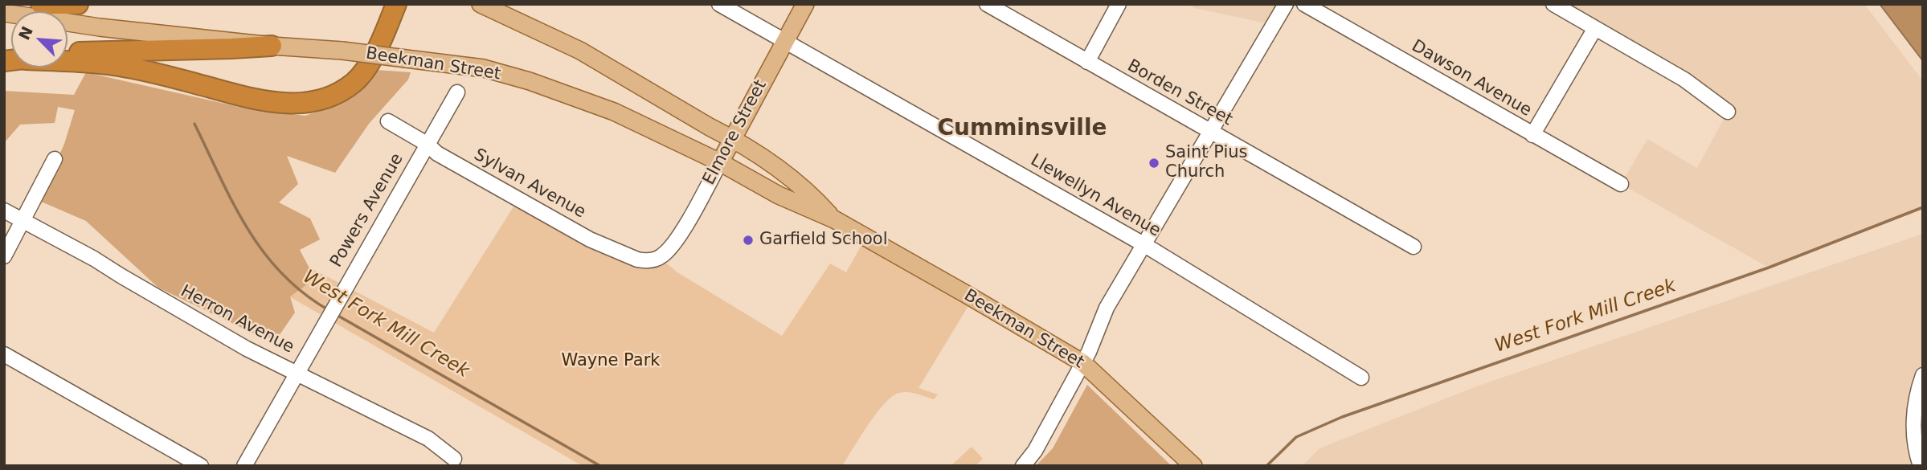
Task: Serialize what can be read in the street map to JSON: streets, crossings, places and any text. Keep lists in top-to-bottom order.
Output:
{
  "streets": {
    "main road": ["Beekman Street", "Elmore Street"],
    "street": [
      "Dawson Avenue",
      "Borden Street",
      "Sylvan Avenue",
      "Llewellyn Avenue",
      "Powers Avenue",
      "Herron Avenue"
    ]
  },
  "crossings": [
    ["Beekman Street", "Elmore Street"],
    ["Elmore Street", "Sylvan Avenue"],
    ["Elmore Street", "Llewellyn Avenue"],
    ["Sylvan Avenue", "Powers Avenue"],
    ["Powers Avenue", "Herron Avenue"]
  ],
  "districts": ["Cumminsville"],
  "water": ["West Fork Mill Creek"],
  "parks": ["Wayne Park"],
  "places": ["Saint Pius Church", "Garfield School"],
  "north": "top left"
}
